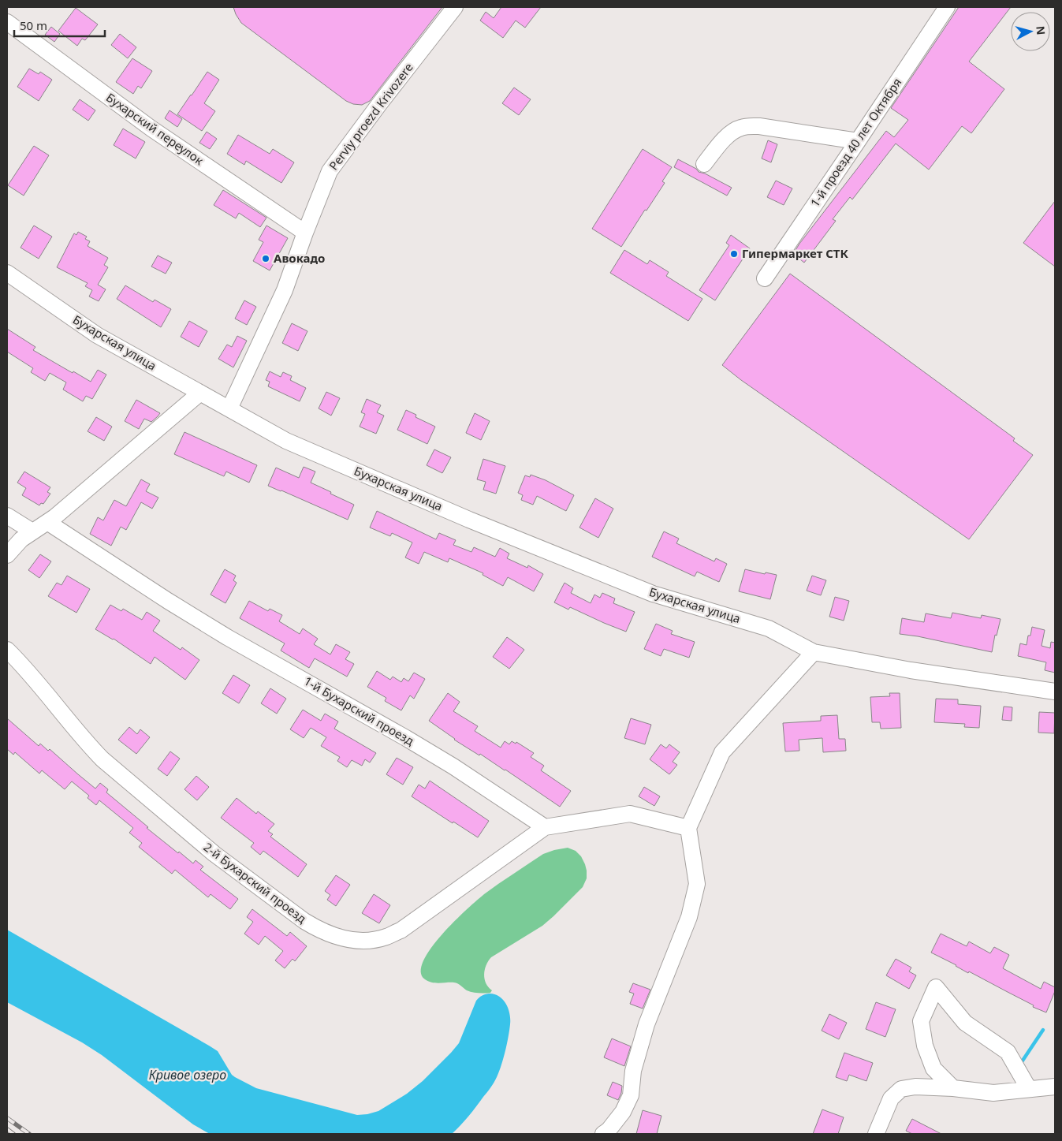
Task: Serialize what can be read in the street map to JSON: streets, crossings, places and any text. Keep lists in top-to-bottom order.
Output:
{
  "streets": {
    "street": [
      "Perviy proezd Krivozere",
      "Бухарский переулок",
      "1-й проезд 40 лет Октября",
      "Бухарская улица",
      "1-й Бухарский проезд",
      "2-й Бухарский проезд"
    ]
  },
  "crossings": [
    ["Perviy proezd Krivozere", "Бухарский переулок"],
    ["Perviy proezd Krivozere", "Бухарская улица"],
    ["1-й Бухарский проезд", "2-й Бухарский проезд"]
  ],
  "water": ["Кривое озеро"],
  "places": ["Гипермаркет СТК", "Авокадо"],
  "scale_bar": "50 m",
  "north": "right"
}
